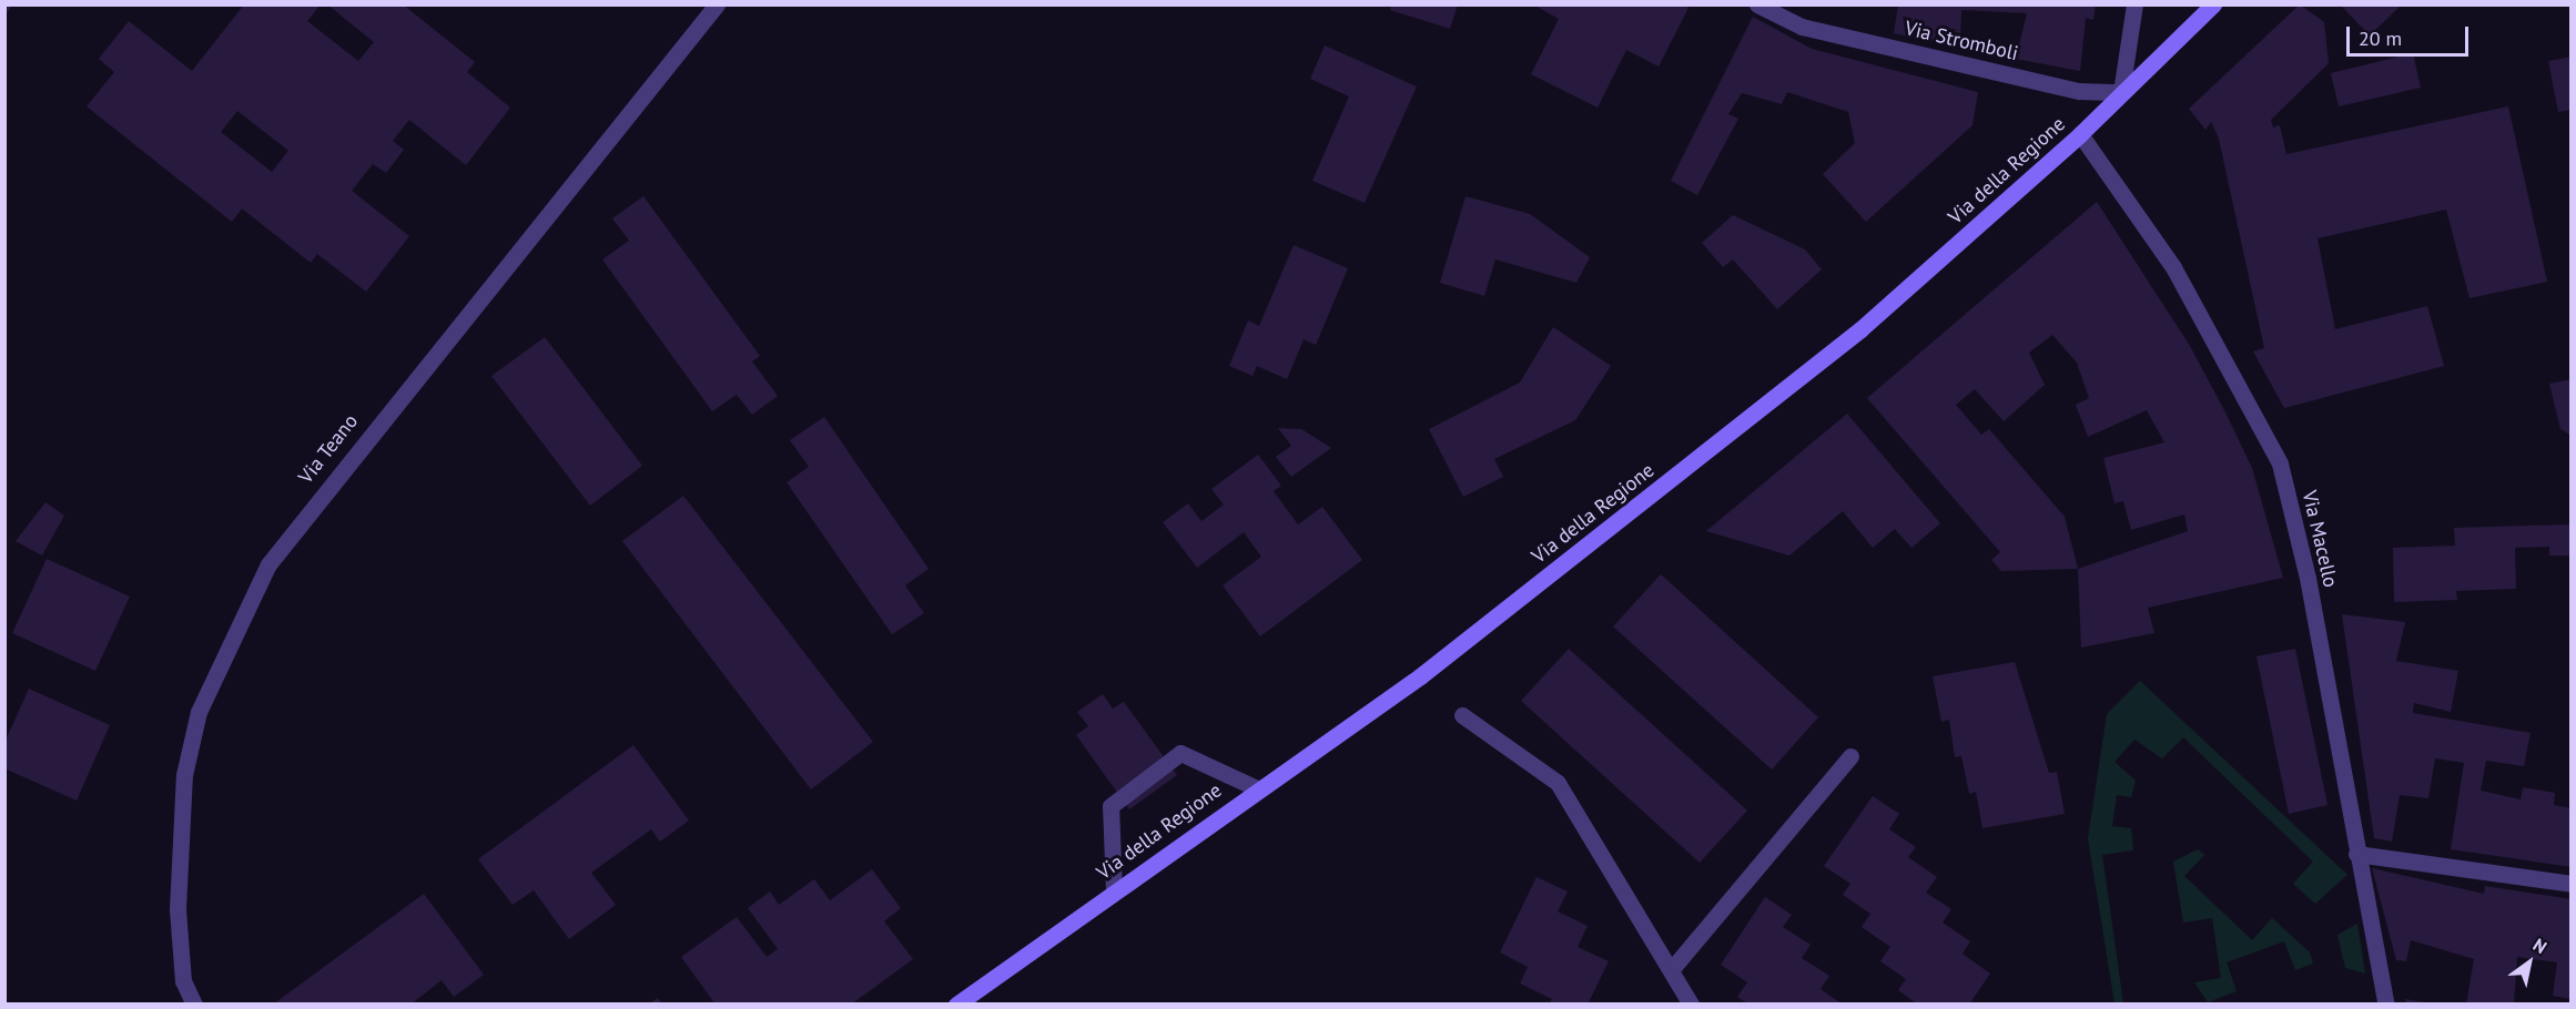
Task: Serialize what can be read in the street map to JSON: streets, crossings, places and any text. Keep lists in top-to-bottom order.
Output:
{
  "streets": {
    "main road": ["Via della Regione"],
    "street": ["Via Stromboli", "Via Teano", "Via Macello"]
  },
  "crossings": [
    ["Via Stromboli", "Via della Regione"],
    ["Via della Regione", "Via Macello"]
  ],
  "scale_bar": "20 m",
  "north": "top right"
}
